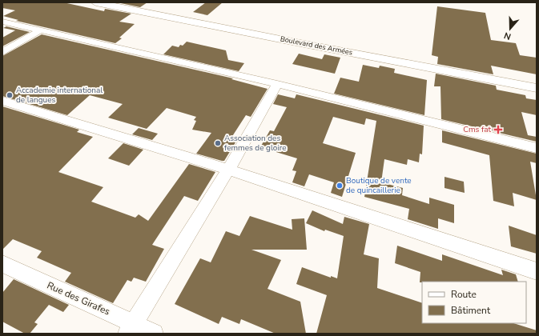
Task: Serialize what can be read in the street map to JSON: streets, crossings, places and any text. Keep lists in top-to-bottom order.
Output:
{
  "streets": {
    "street": ["Boulevard des Armées", "Rue des Girafes"]
  },
  "places": {
    "other": ["Accademie international de langues", "Association des femmes de gloire", "Boutique de vente de quincaillerie"],
    "health": ["Cms fat"]
  },
  "legend": ["Route", "Bâtiment"],
  "north": "bottom"
}
